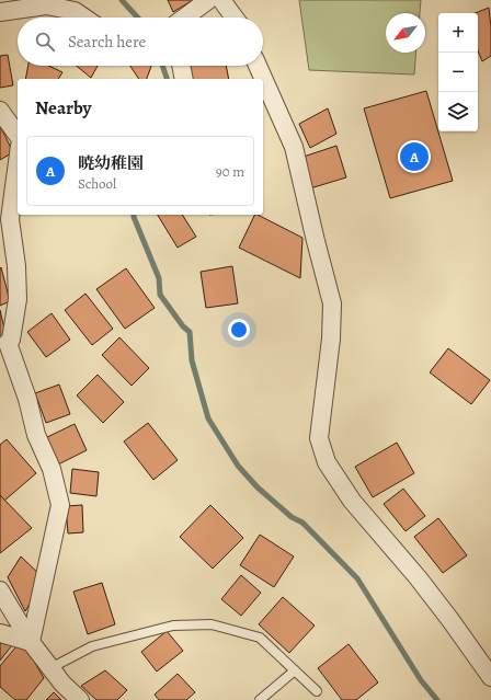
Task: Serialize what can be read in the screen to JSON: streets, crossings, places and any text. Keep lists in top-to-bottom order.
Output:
{
  "north": "bottom left",
  "page": {
    "map_buttons": ["+", "−"],
    "search": "Search here",
    "heading": "Nearby",
    "list": [
      {
        "mark": "A",
        "name": "暁幼稚園",
        "note": "School",
        "value": "90 m"
      }
    ],
    "pins": "A"
  }
}
